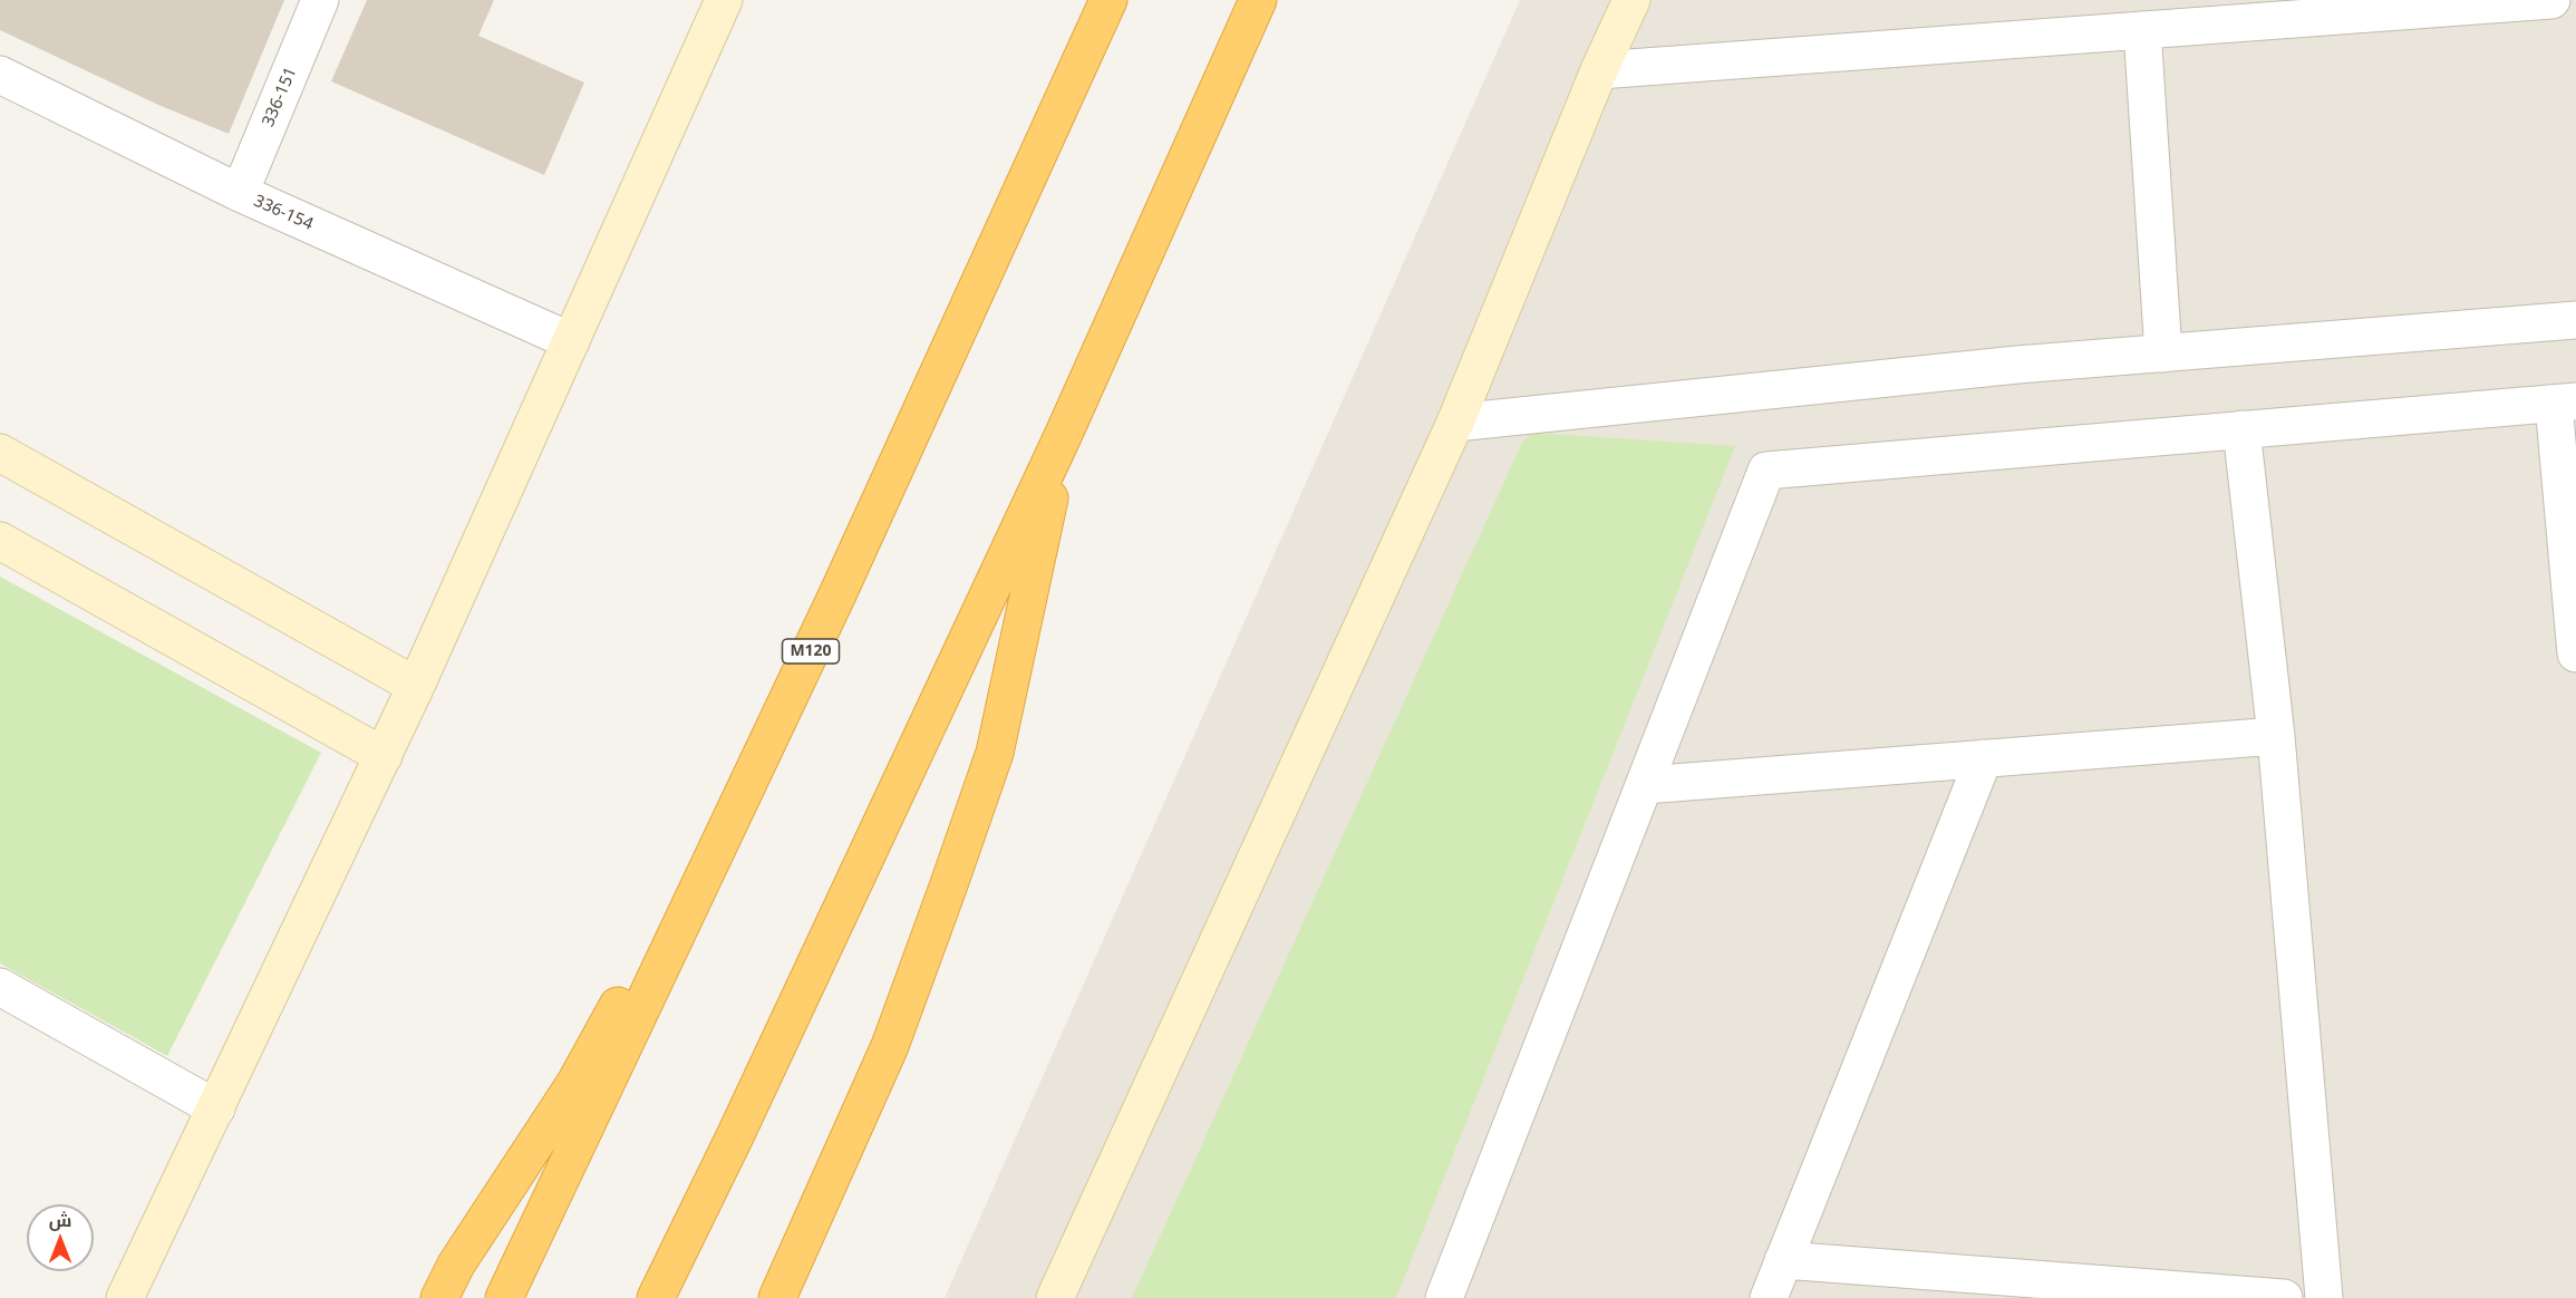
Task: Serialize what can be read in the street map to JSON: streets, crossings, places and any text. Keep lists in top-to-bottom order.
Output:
{
  "streets": {
    "highway": ["M120"],
    "street": ["336-151", "336-154"]
  },
  "crossings": [
    ["336-151", "336-154"]
  ],
  "north": "top"
}
